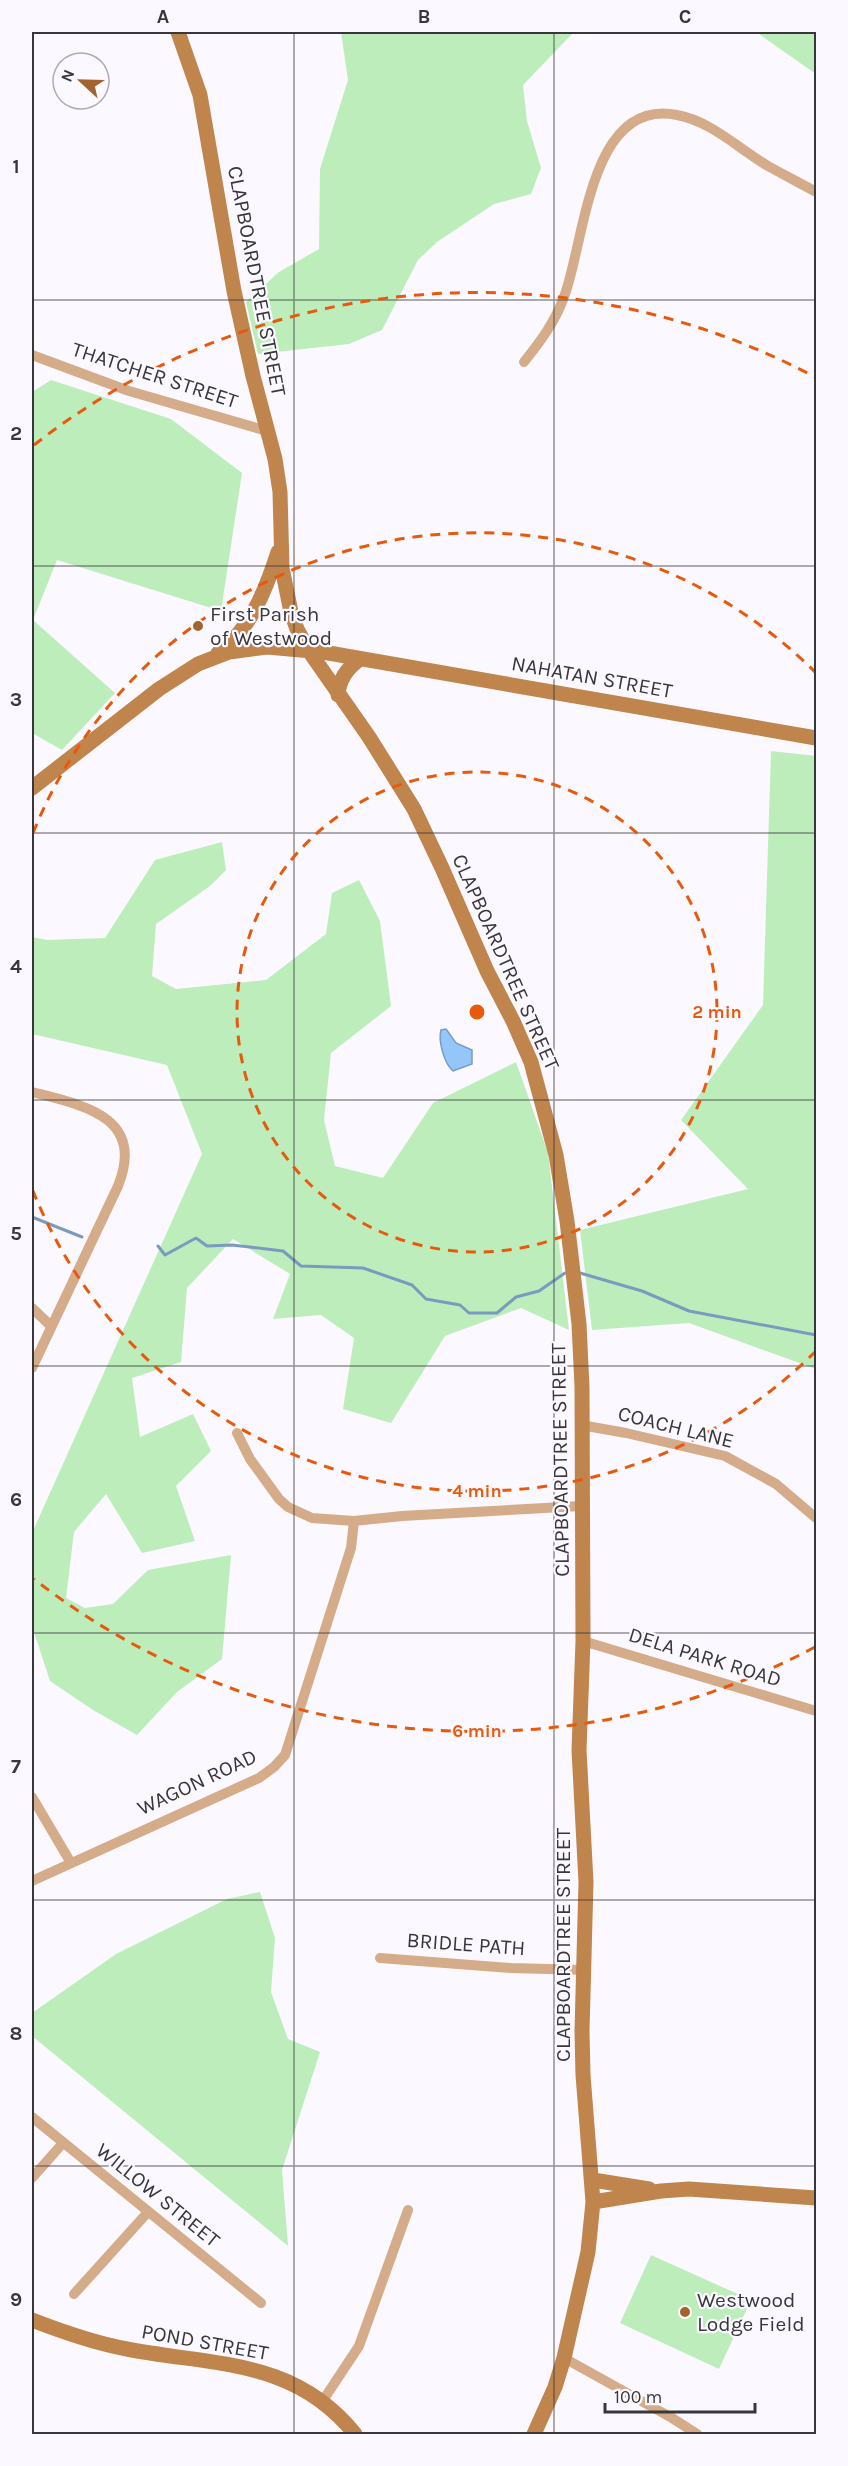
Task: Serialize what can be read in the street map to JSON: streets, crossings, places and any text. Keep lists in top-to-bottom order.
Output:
{
  "streets": {
    "street": [
      "CLAPBOARDTREE STREET",
      "THATCHER STREET",
      "NAHATAN STREET",
      "COACH LANE",
      "DELA PARK ROAD",
      "WAGON ROAD",
      "BRIDLE PATH",
      "WILLOW STREET",
      "POND STREET"
    ]
  },
  "crossings": [
    ["CLAPBOARDTREE STREET", "THATCHER STREET"],
    ["CLAPBOARDTREE STREET", "NAHATAN STREET"],
    ["CLAPBOARDTREE STREET", "COACH LANE"],
    ["CLAPBOARDTREE STREET", "DELA PARK ROAD"],
    ["CLAPBOARDTREE STREET", "BRIDLE PATH"]
  ],
  "places": ["First Parish of Westwood", "Westwood Lodge Field"],
  "scale_bar": "100 m",
  "north": "left",
  "grid": {
    "columns": ["A", "B", "C"],
    "rows": [
      "1",
      "2",
      "3",
      "4",
      "5",
      "6",
      "7",
      "8",
      "9"
    ]
  },
  "rings": ["2 min", "4 min", "6 min"]
}
